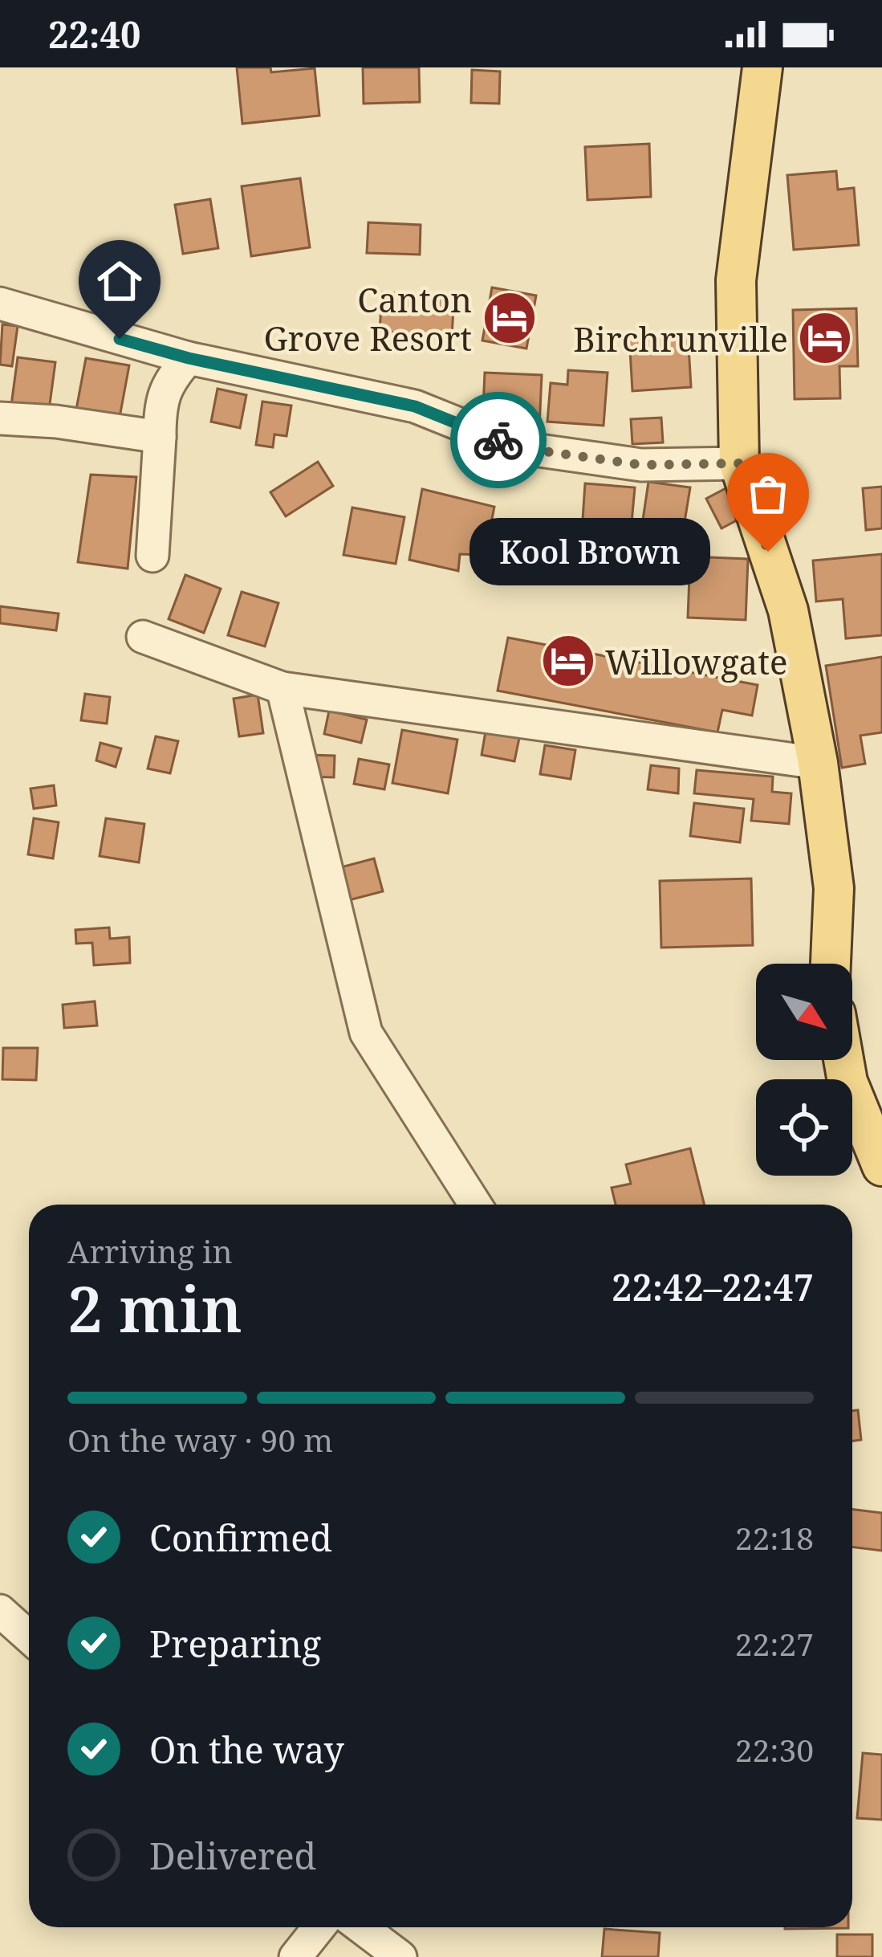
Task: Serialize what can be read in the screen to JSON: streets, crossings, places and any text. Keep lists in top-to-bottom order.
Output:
{
  "places": {
    "hotel": ["Canton Grove Resort", "Birchrunville", "Willowgate"],
    "other": ["Kool Brown"]
  },
  "north": "bottom right",
  "page": {
    "status": "22:40",
    "bubble": "Kool Brown",
    "heading": ["2 min", "Arriving in", "22:42–22:47"],
    "bar": "On the way · 90 m",
    "list": [
      ["Confirmed", "22:18"],
      ["Preparing", "22:27"],
      ["On the way", "22:30"],
      "Delivered"
    ]
  }
}
